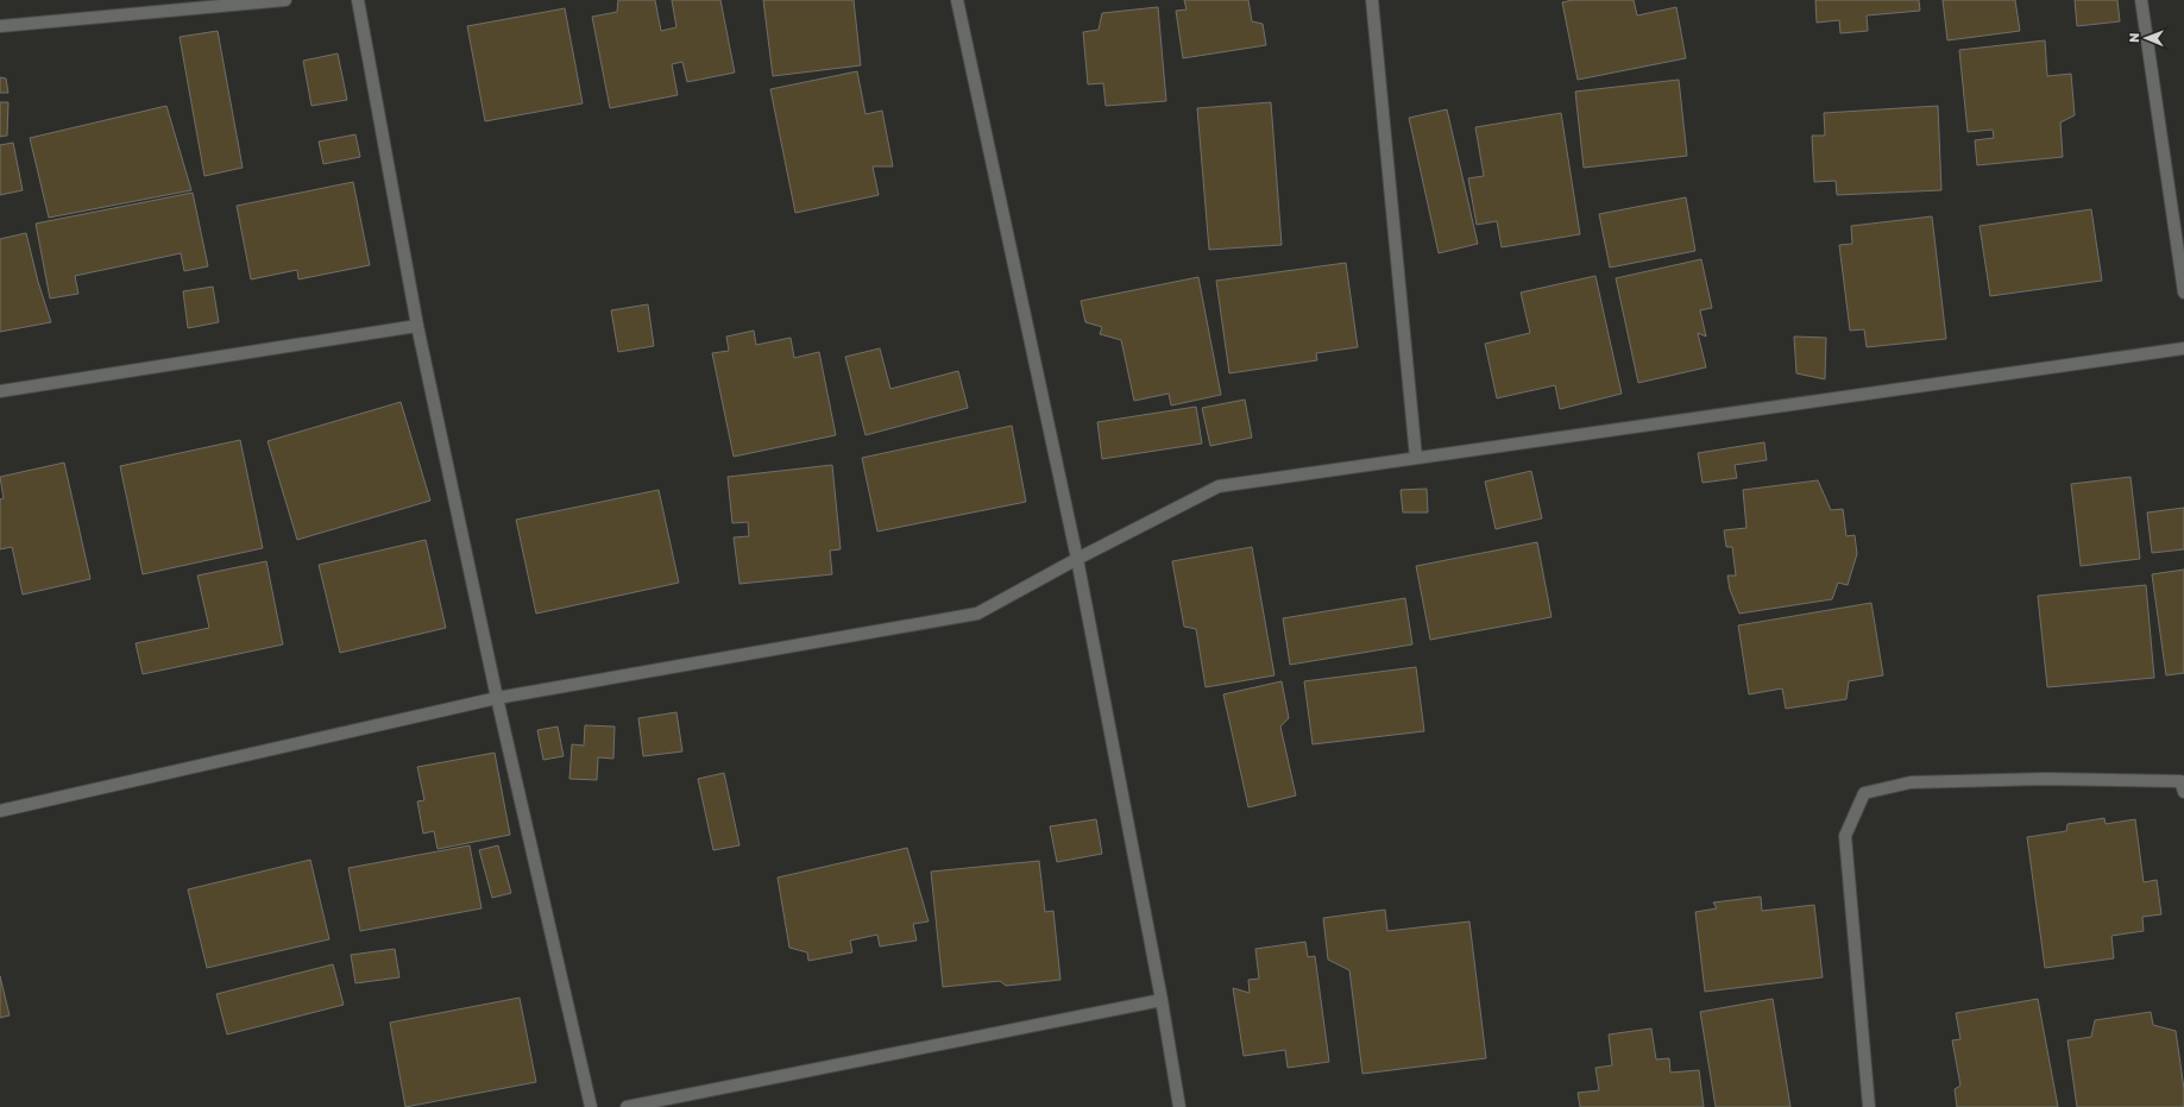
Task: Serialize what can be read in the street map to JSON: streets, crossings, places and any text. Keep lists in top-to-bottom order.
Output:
{
  "north": "left"
}
